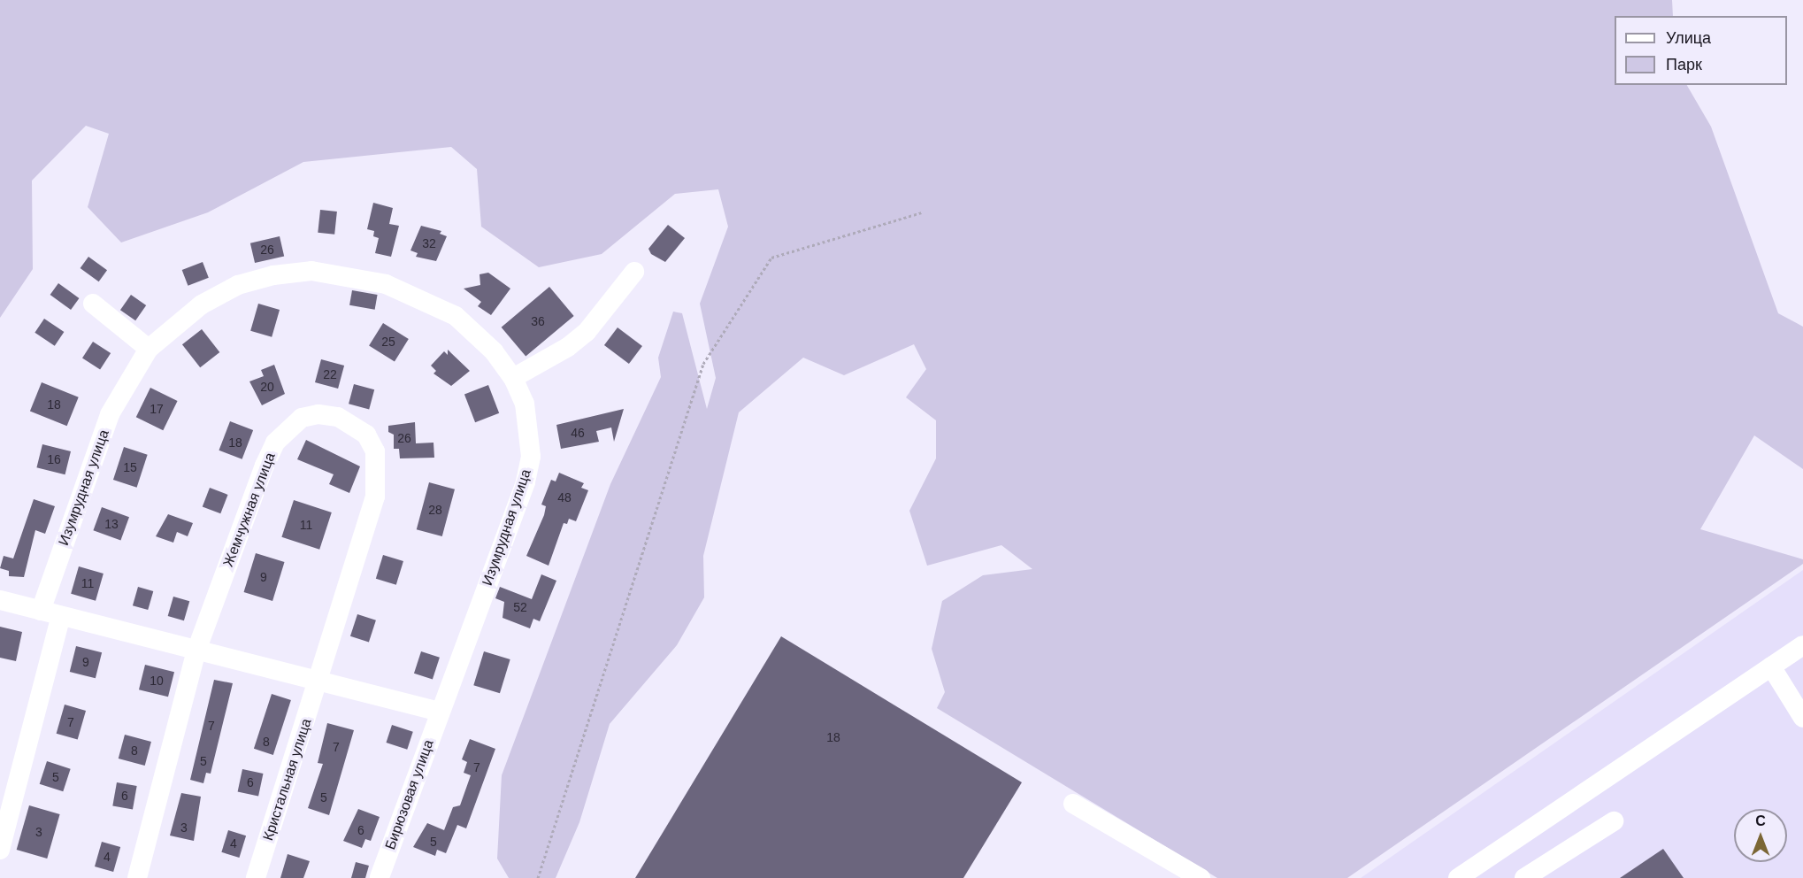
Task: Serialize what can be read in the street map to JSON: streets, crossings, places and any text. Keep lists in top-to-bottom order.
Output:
{
  "streets": {
    "street": [
      "Изумрудная улица",
      "Жемчужная улица",
      "Кристальная улица",
      "Бирюзовая улица"
    ]
  },
  "crossings": [
    ["Изумрудная улица", "Бирюзовая улица"],
    ["Жемчужная улица", "Кристальная улица"]
  ],
  "house_numbers": [
    "32",
    "26",
    "36",
    "25",
    "22",
    "20",
    "18",
    "17",
    "46",
    "26",
    "18",
    "16",
    "15",
    "48",
    "28",
    "13",
    "11",
    "9",
    "11",
    "52",
    "9",
    "10",
    "7",
    "7",
    "18",
    "8",
    "7",
    "8",
    "5",
    "7",
    "5",
    "6",
    "6",
    "5",
    "3",
    "6",
    "3",
    "5",
    "4",
    "4"
  ],
  "legend": ["Улица", "Парк"],
  "north": "top"
}
